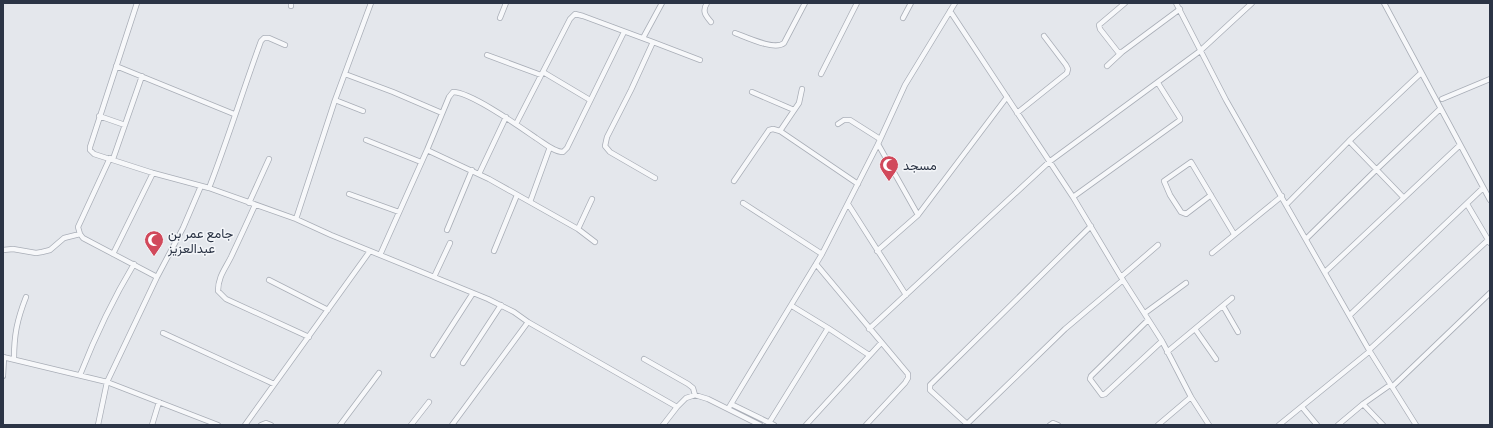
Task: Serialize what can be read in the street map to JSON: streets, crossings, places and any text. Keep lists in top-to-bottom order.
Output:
{
  "places": {
    "mosque": ["مسجد", "جامع عمر بن عبدالعزيز"]
  }
}
